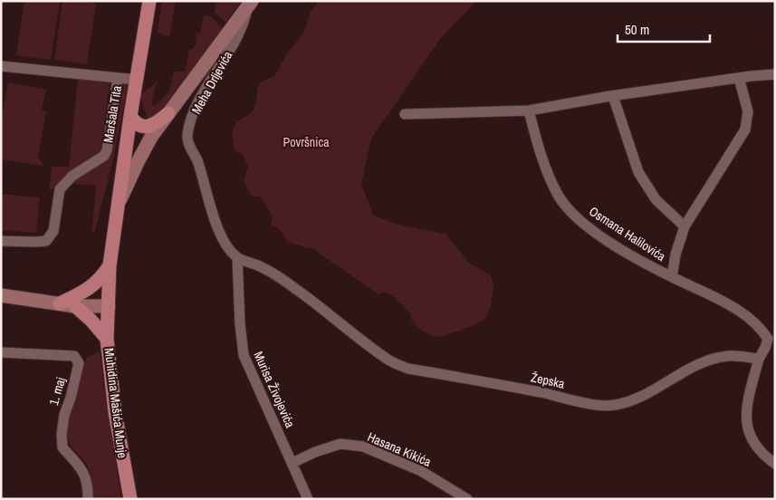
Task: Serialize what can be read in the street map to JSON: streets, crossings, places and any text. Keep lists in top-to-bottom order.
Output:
{
  "streets": {
    "main road": ["Meha Drljevića", "Maršala Tita", "Muhidina Mašića Munje"],
    "street": [
      "Osmana Halilovića",
      "Žepska",
      "Murisa Živojevića",
      "1. maj",
      "Hasana Kikića"
    ]
  },
  "crossings": [
    ["Meha Drljevića", "Maršala Tita"],
    ["Meha Drljevića", "Žepska"],
    ["Meha Drljevića", "Murisa Živojevića"],
    ["Maršala Tita", "Muhidina Mašića Munje"],
    ["Osmana Halilovića", "Žepska"],
    ["Žepska", "Murisa Živojevića"],
    ["Murisa Živojevića", "Hasana Kikića"]
  ],
  "parks": ["Površnica"],
  "scale_bar": "50 m"
}
